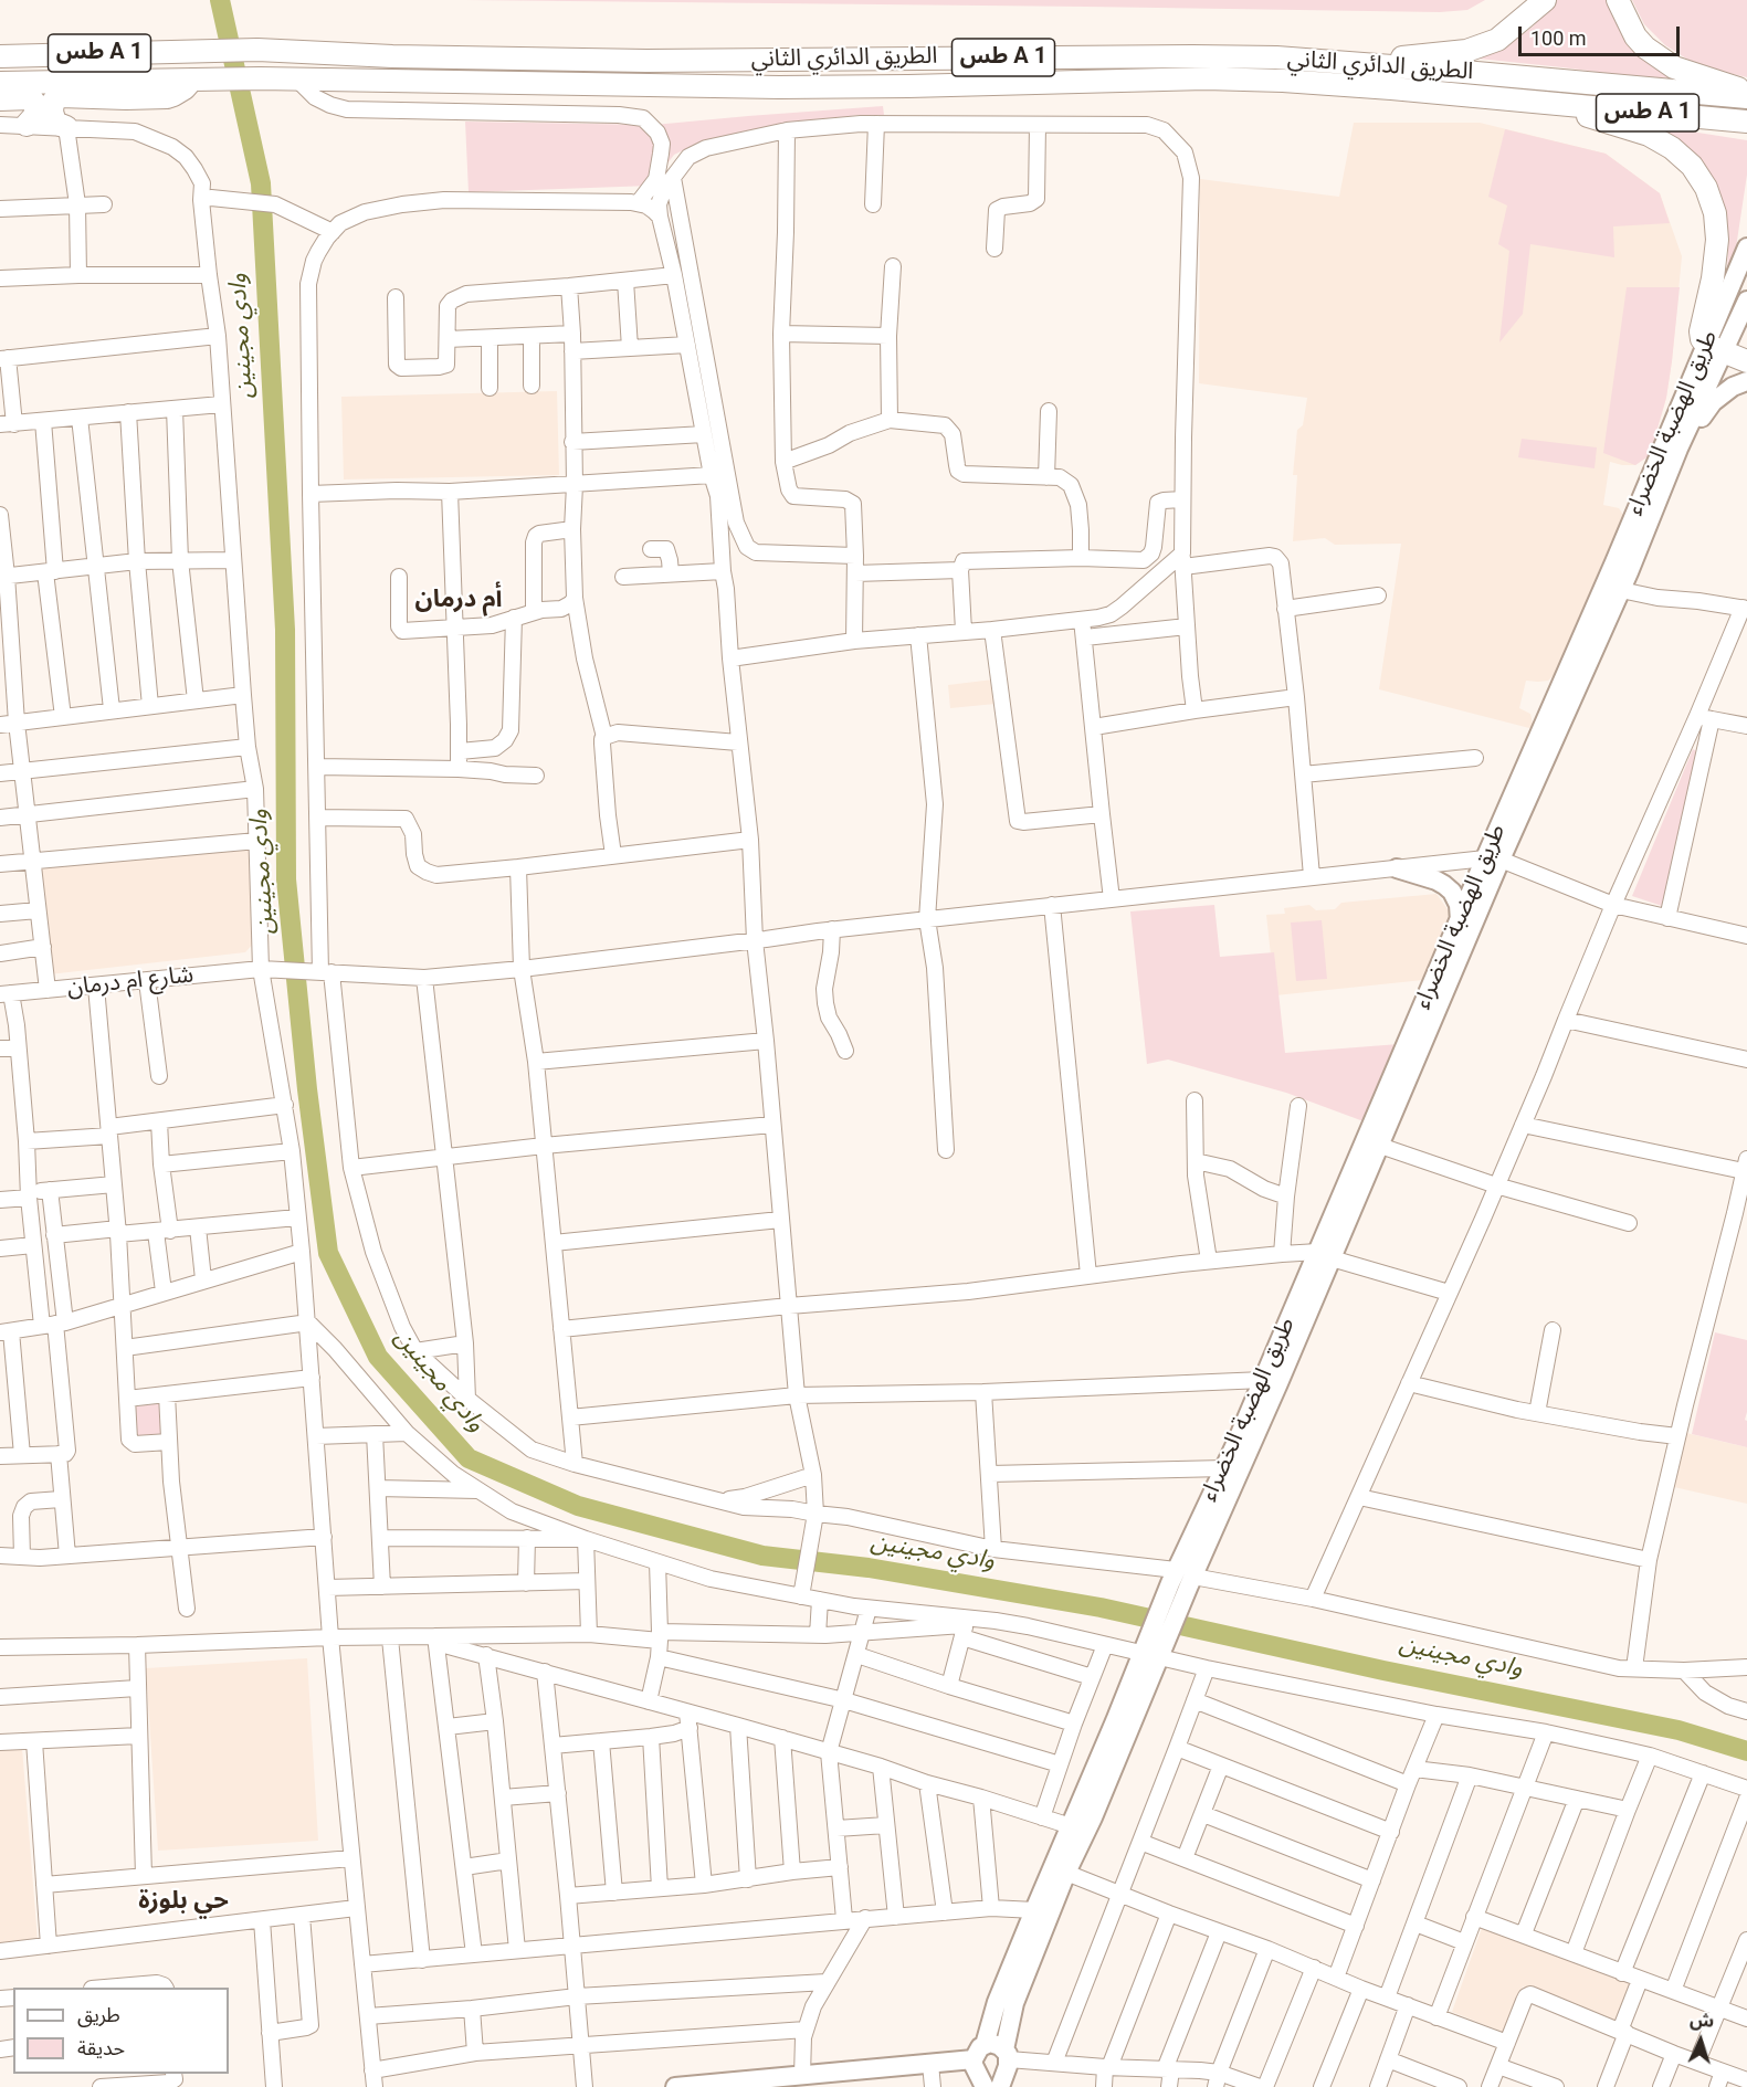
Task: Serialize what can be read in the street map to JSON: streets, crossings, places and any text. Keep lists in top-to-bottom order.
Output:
{
  "streets": {
    "highway": ["طس A 1", "الطريق الدائري الثاني"],
    "main road": ["طريق الهضبة الخضراء"],
    "street": ["شارع ام درمان"]
  },
  "crossings": [
    ["طس A 1", "الطريق الدائري الثاني"],
    ["طريق الهضبة الخضراء", "شارع ام درمان"]
  ],
  "districts": ["أم درمان", "حي بلوزة"],
  "water": ["وادي مجينين"],
  "legend": ["طريق", "حديقة"],
  "scale_bar": "100 m",
  "north": "top"
}
